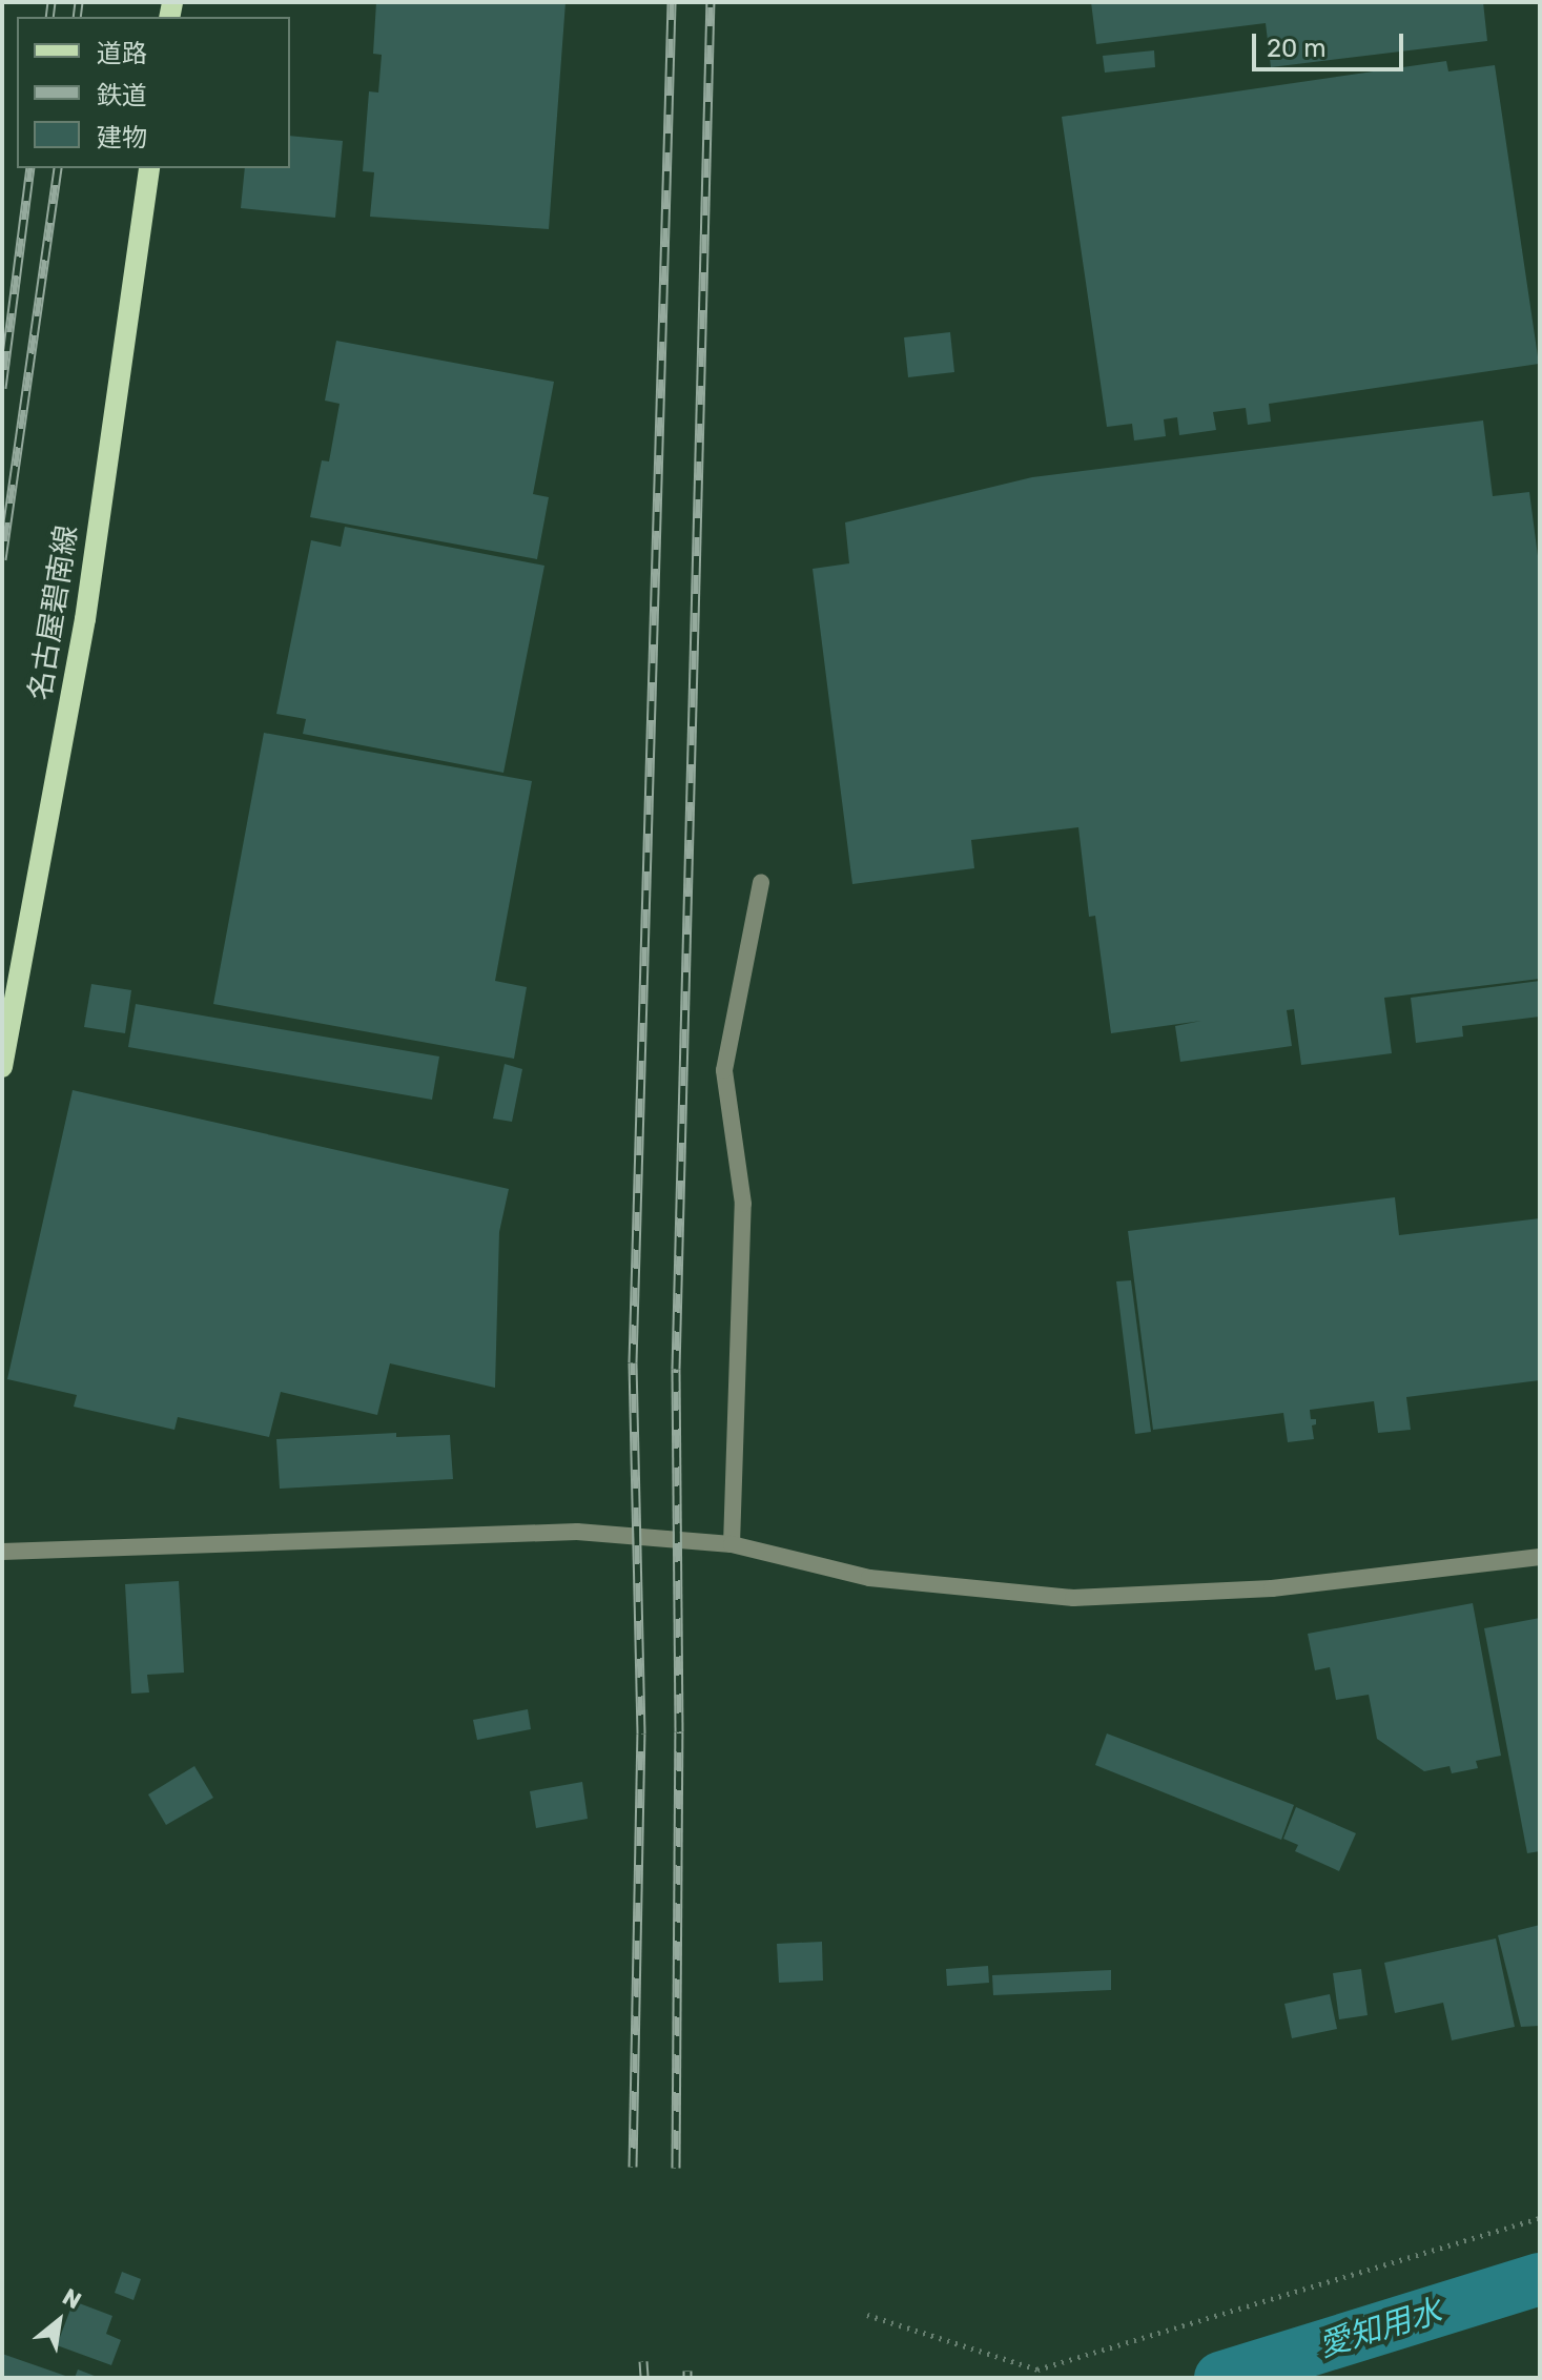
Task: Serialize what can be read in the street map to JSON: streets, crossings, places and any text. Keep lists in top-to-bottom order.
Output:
{
  "streets": {
    "main road": ["名古屋碧南線"]
  },
  "water": ["愛知用水"],
  "legend": ["道路", "鉄道", "建物"],
  "scale_bar": "20 m",
  "north": "top right"
}
